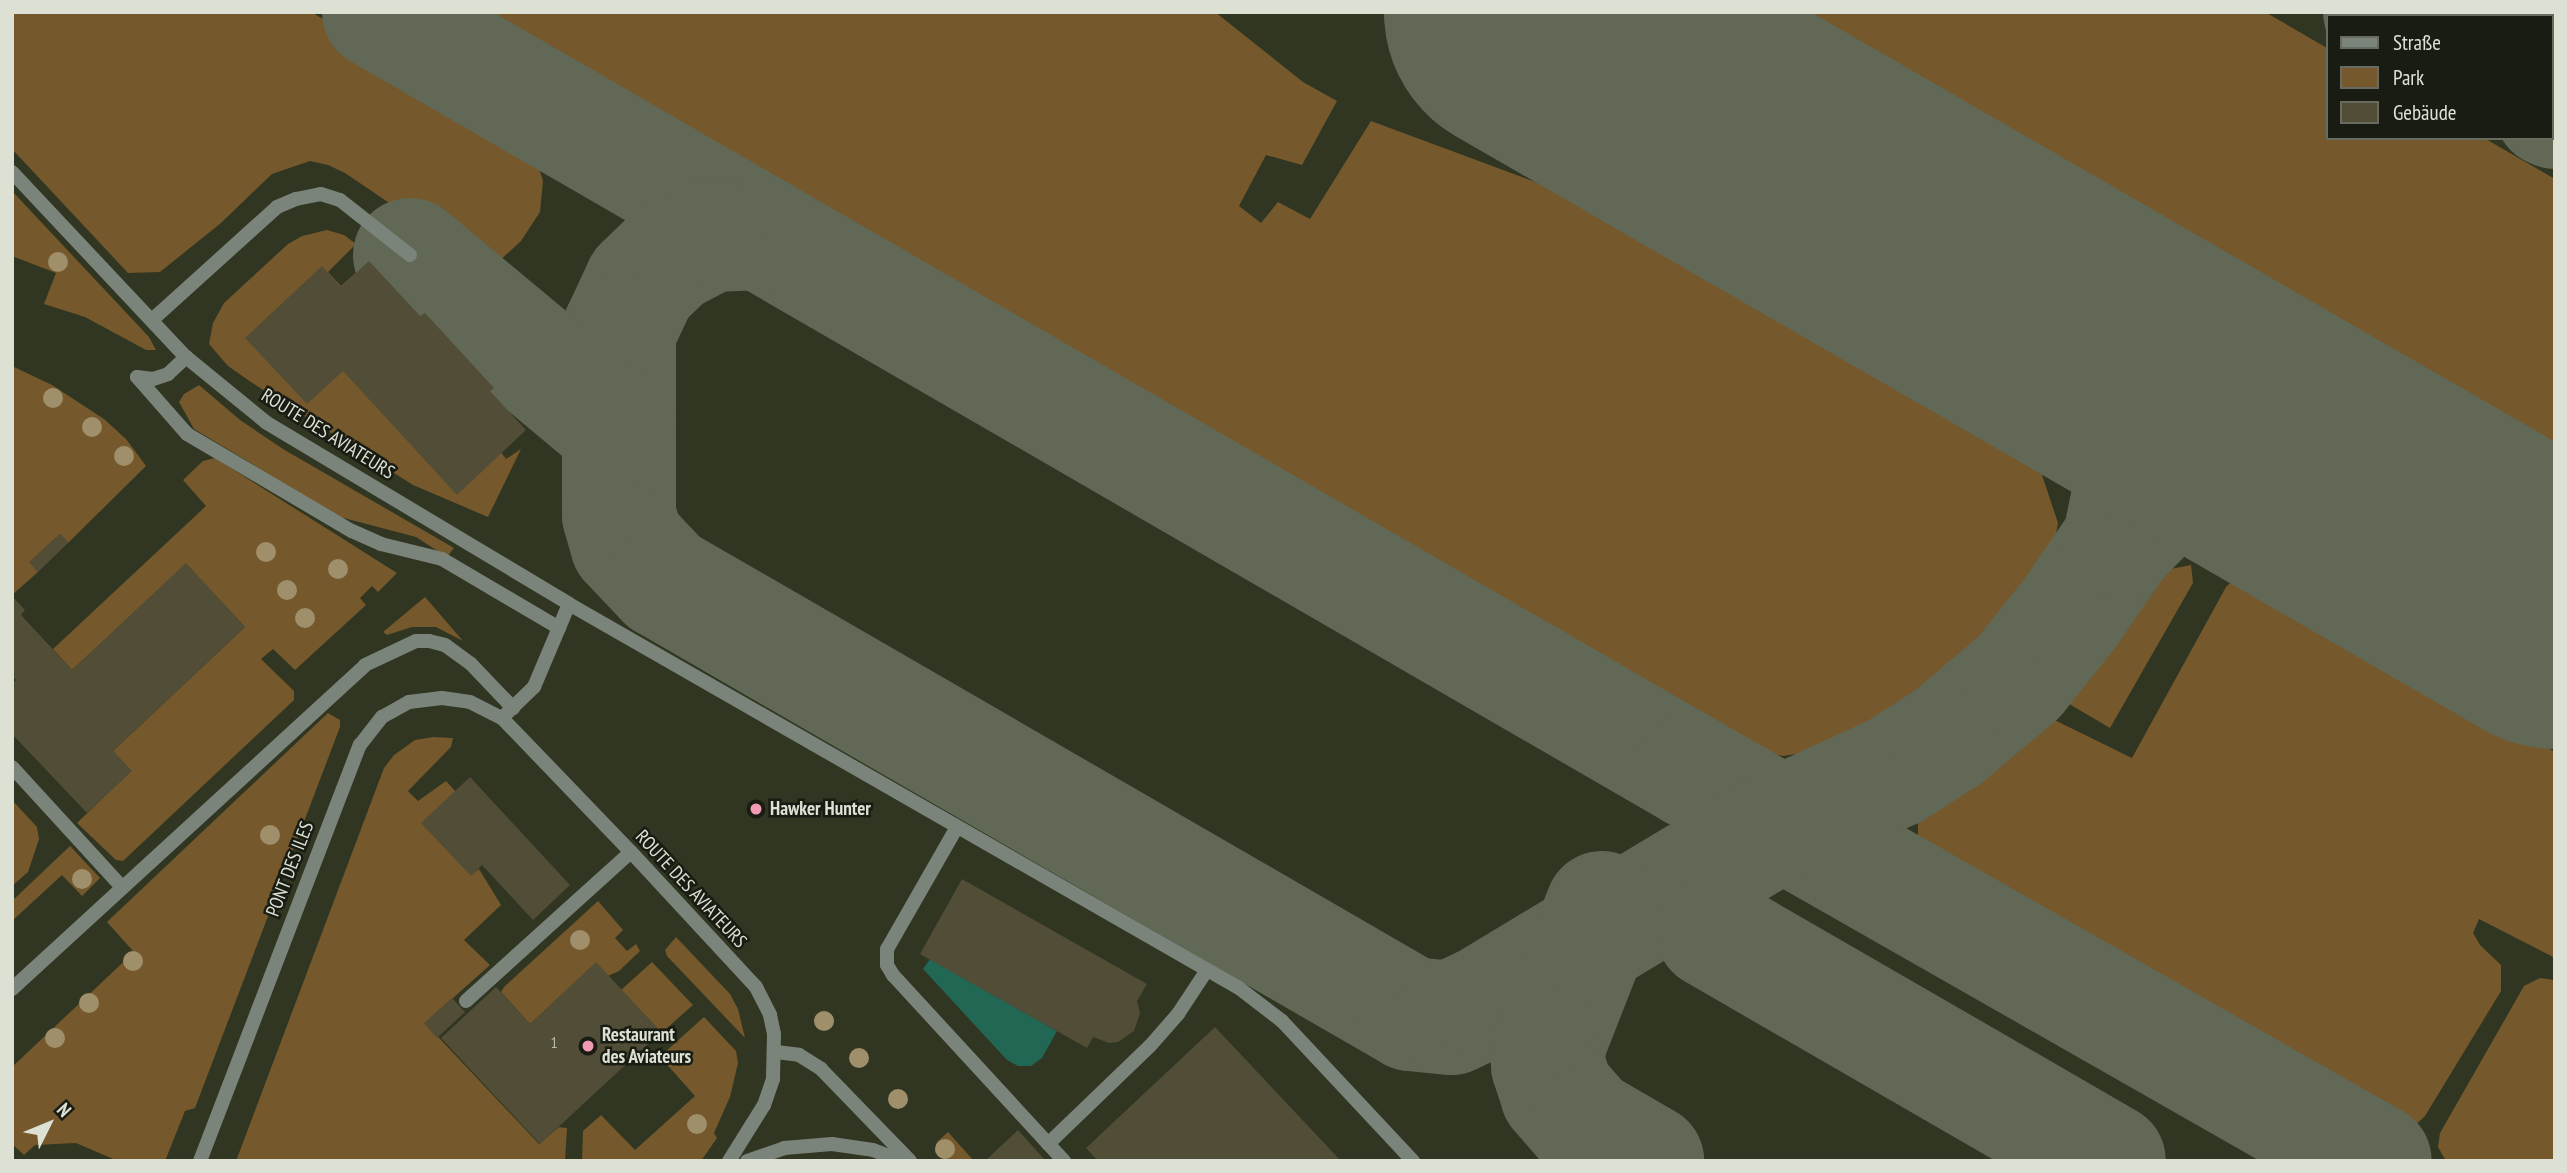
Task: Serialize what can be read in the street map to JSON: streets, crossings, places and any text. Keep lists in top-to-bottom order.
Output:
{
  "streets": {
    "street": ["ROUTE DES AVIATEURS", "PONT DES ILES"]
  },
  "crossings": [
    ["ROUTE DES AVIATEURS", "PONT DES ILES"]
  ],
  "places": ["Hawker Hunter", "Restaurant des Aviateurs"],
  "house_numbers": ["1"],
  "legend": ["Straße", "Park", "Gebäude"],
  "north": "top right"
}
